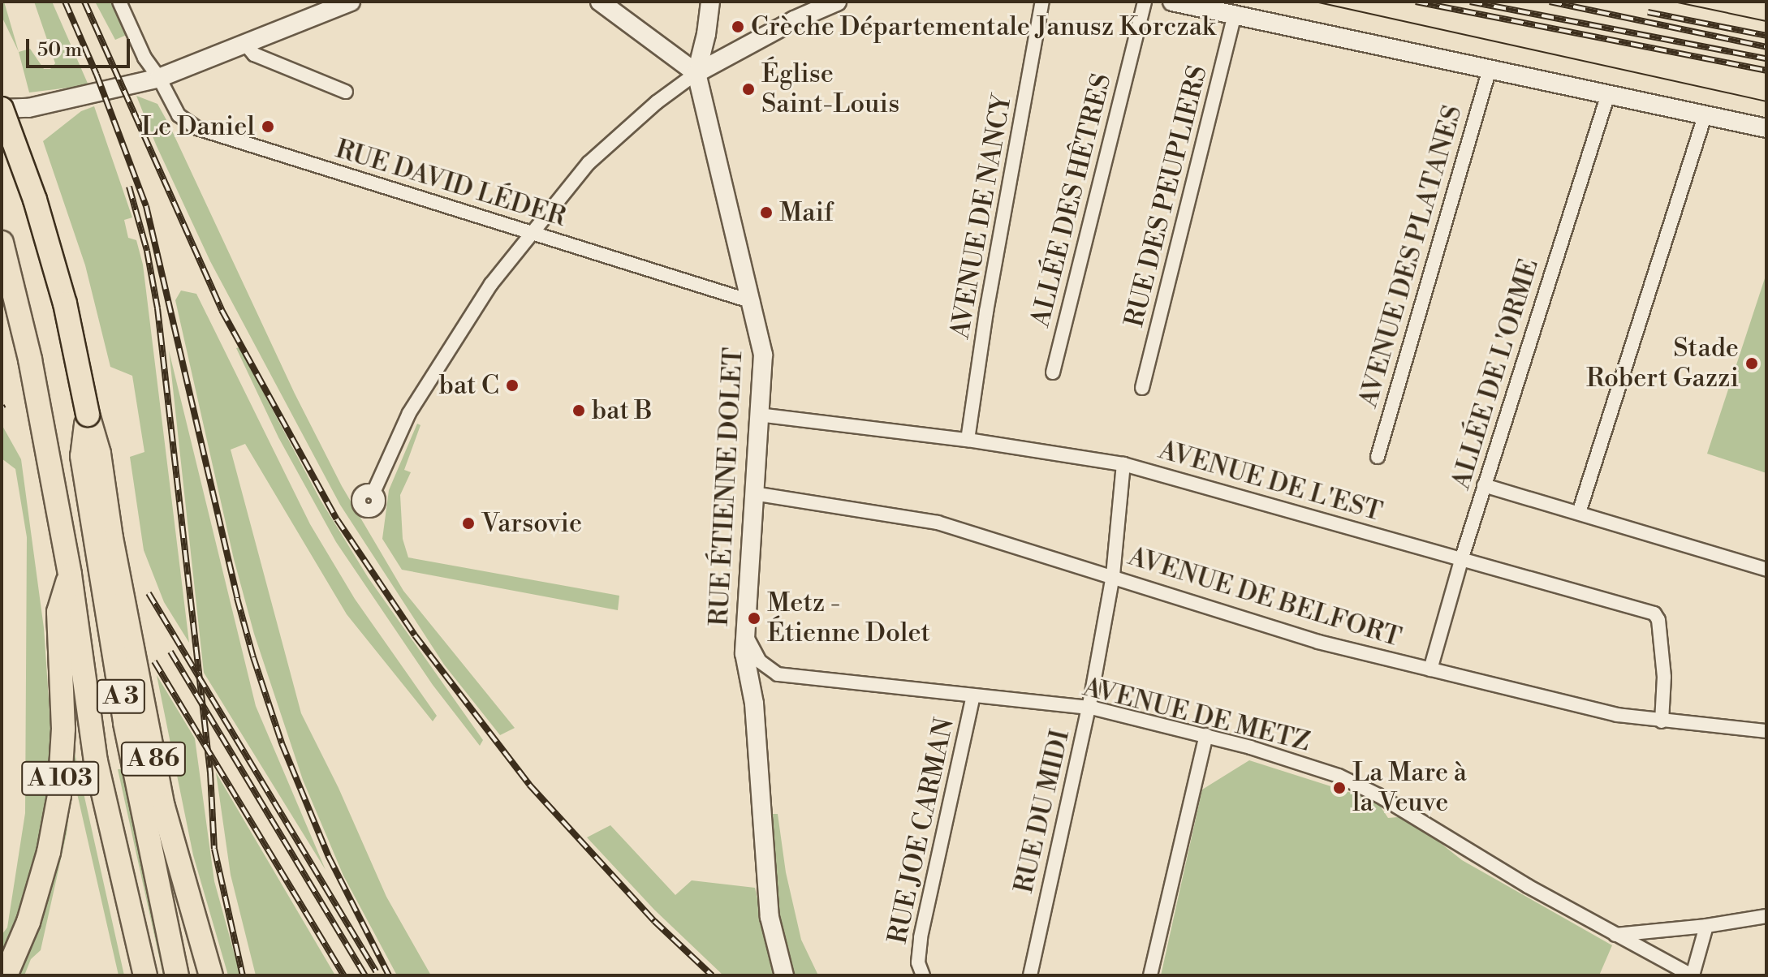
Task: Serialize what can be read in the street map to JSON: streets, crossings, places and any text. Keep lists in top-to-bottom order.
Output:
{
  "streets": {
    "highway": ["A 3", "A 86", "A 103"],
    "street": [
      "RUE DAVID LÉDER",
      "RUE DES PEUPLIERS",
      "ALLÉE DES HÊTRES",
      "AVENUE DE NANCY",
      "AVENUE DES PLATANES",
      "ALLÉE DE L'ORME",
      "AVENUE DE L'EST",
      "RUE ÉTIENNE DOLET",
      "AVENUE DE BELFORT",
      "AVENUE DE METZ",
      "RUE DU MIDI",
      "RUE JOE CARMAN"
    ]
  },
  "crossings": [
    ["RUE DAVID LÉDER", "RUE ÉTIENNE DOLET"],
    ["AVENUE DE NANCY", "AVENUE DE L'EST"],
    ["ALLÉE DE L'ORME", "AVENUE DE L'EST"],
    ["ALLÉE DE L'ORME", "AVENUE DE BELFORT"],
    ["AVENUE DE L'EST", "RUE ÉTIENNE DOLET"],
    ["AVENUE DE L'EST", "AVENUE DE BELFORT"],
    ["AVENUE DE L'EST", "RUE DU MIDI"],
    ["RUE ÉTIENNE DOLET", "AVENUE DE BELFORT"],
    ["RUE ÉTIENNE DOLET", "AVENUE DE METZ"],
    ["AVENUE DE BELFORT", "RUE DU MIDI"],
    ["A 3", "A 86"],
    ["A 3", "A 103"],
    ["AVENUE DE METZ", "RUE DU MIDI"],
    ["AVENUE DE METZ", "RUE JOE CARMAN"]
  ],
  "places": [
    "Crèche Départementale Janusz Korczak",
    "Église Saint-Louis",
    "Le Daniel",
    "Maif",
    "Stade Robert Gazzi",
    "bat C",
    "bat B",
    "Varsovie",
    "Metz - Étienne Dolet",
    "La Mare à la Veuve"
  ],
  "scale_bar": "50 m"
}
